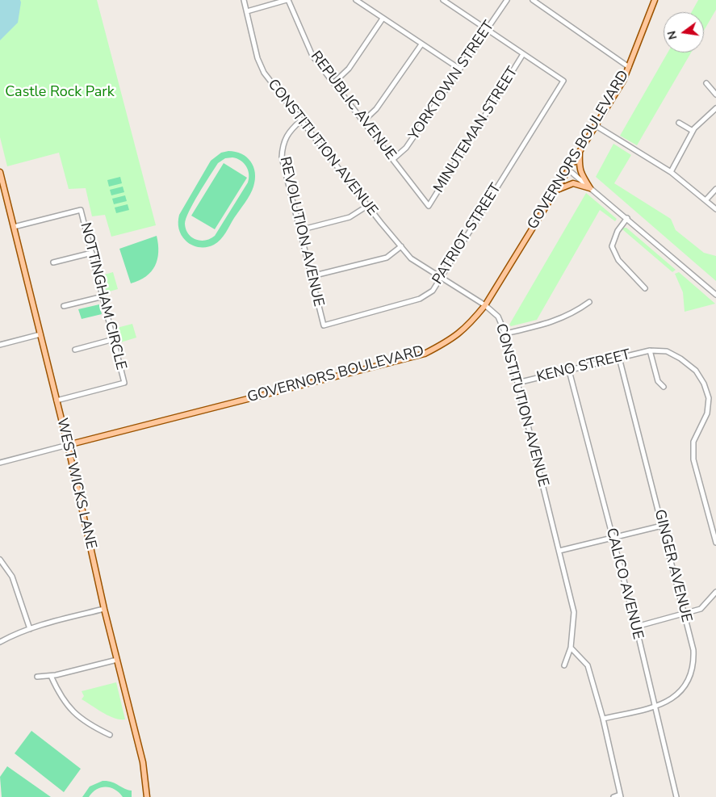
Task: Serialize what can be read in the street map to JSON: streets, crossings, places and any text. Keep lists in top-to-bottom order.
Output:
{
  "streets": {
    "main road": ["GOVERNORS BOULEVARD", "WEST WICKS LANE"],
    "street": [
      "YORKTOWN STREET",
      "REPUBLIC AVENUE",
      "MINUTEMAN STREET",
      "CONSTITUTION AVENUE",
      "REVOLUTION AVENUE",
      "PATRIOT STREET",
      "NOTTINGHAM CIRCLE",
      "KENO STREET",
      "GINGER AVENUE",
      "CALICO AVENUE"
    ]
  },
  "crossings": [
    ["YORKTOWN STREET", "REPUBLIC AVENUE"],
    ["REPUBLIC AVENUE", "MINUTEMAN STREET"],
    ["MINUTEMAN STREET", "PATRIOT STREET"],
    ["CONSTITUTION AVENUE", "GOVERNORS BOULEVARD"],
    ["CONSTITUTION AVENUE", "REVOLUTION AVENUE"],
    ["CONSTITUTION AVENUE", "PATRIOT STREET"],
    ["CONSTITUTION AVENUE", "KENO STREET"],
    ["GOVERNORS BOULEVARD", "WEST WICKS LANE"],
    ["REVOLUTION AVENUE", "PATRIOT STREET"],
    ["NOTTINGHAM CIRCLE", "WEST WICKS LANE"],
    ["KENO STREET", "GINGER AVENUE"],
    ["KENO STREET", "CALICO AVENUE"],
    ["GINGER AVENUE", "CALICO AVENUE"]
  ],
  "parks": ["Castle Rock Park"],
  "north": "left"
}
